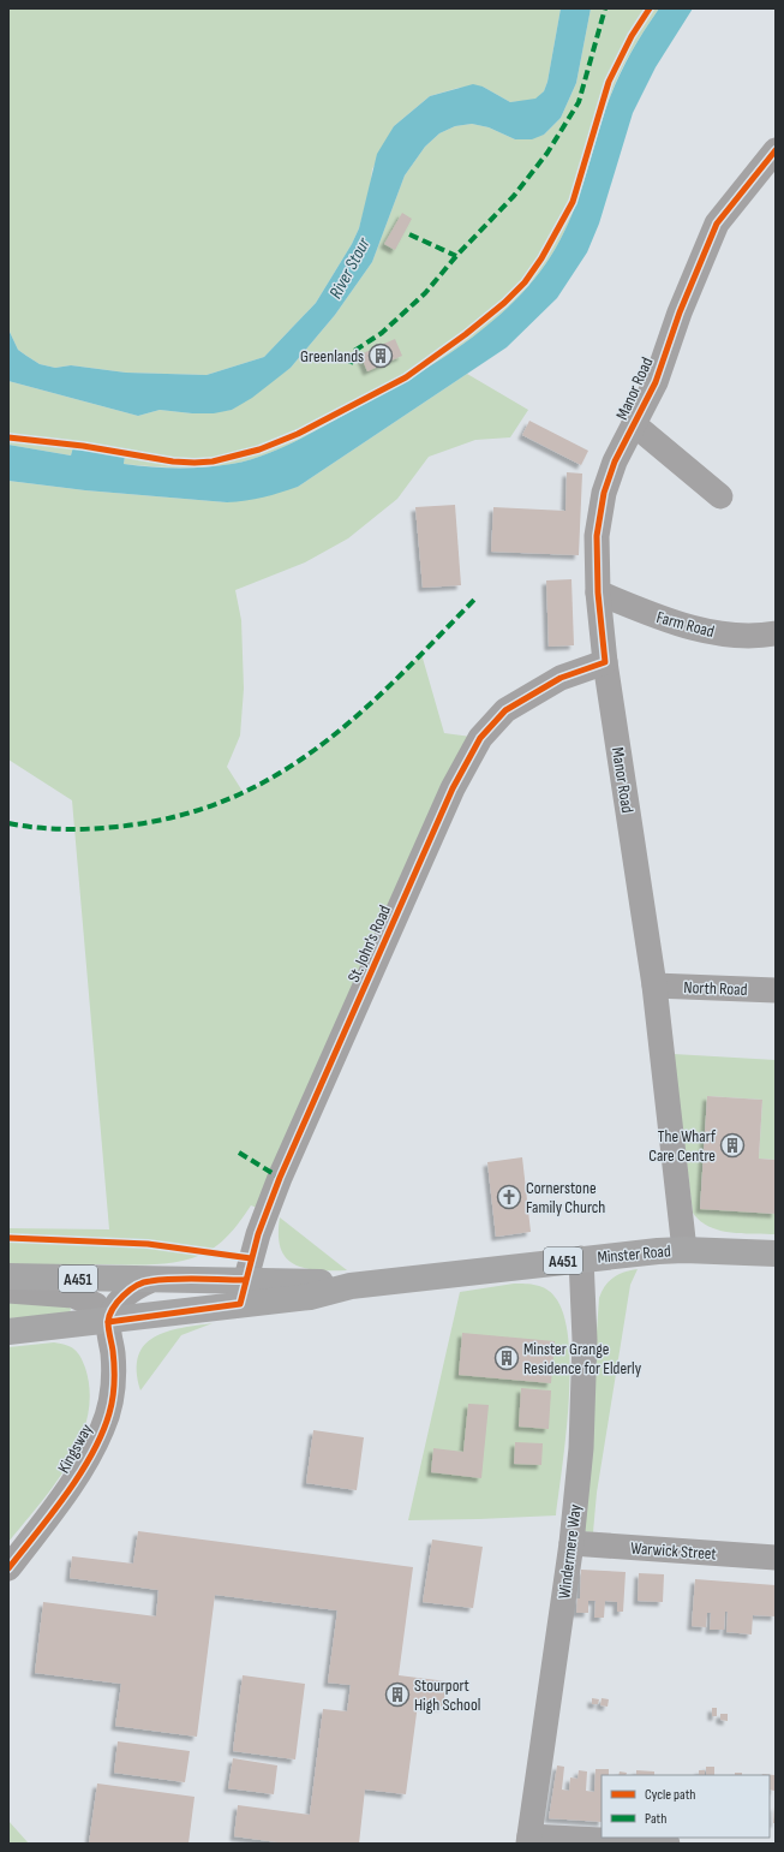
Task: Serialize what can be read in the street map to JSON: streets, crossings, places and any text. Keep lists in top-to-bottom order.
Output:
{
  "streets": {
    "main road": ["Minster Road", "A451"],
    "street": [
      "Manor Road",
      "Farm Road",
      "St. John's Road",
      "North Road",
      "Kingsway",
      "Warwick Street",
      "Windermere Way"
    ]
  },
  "crossings": [
    ["Manor Road", "Farm Road"],
    ["Manor Road", "St. John's Road"],
    ["Manor Road", "North Road"],
    ["Manor Road", "Minster Road"],
    ["St. John's Road", "Minster Road"],
    ["Minster Road", "Kingsway"],
    ["Minster Road", "Windermere Way"],
    ["Warwick Street", "Windermere Way"]
  ],
  "water": ["River Stour"],
  "places": {
    "building": [
      "Greenlands",
      "The Wharf Care Centre",
      "Minster Grange Residence for Elderly",
      "Stourport High School"
    ],
    "church": ["Cornerstone Family Church"]
  },
  "legend": ["Cycle path", "Path"]
}
